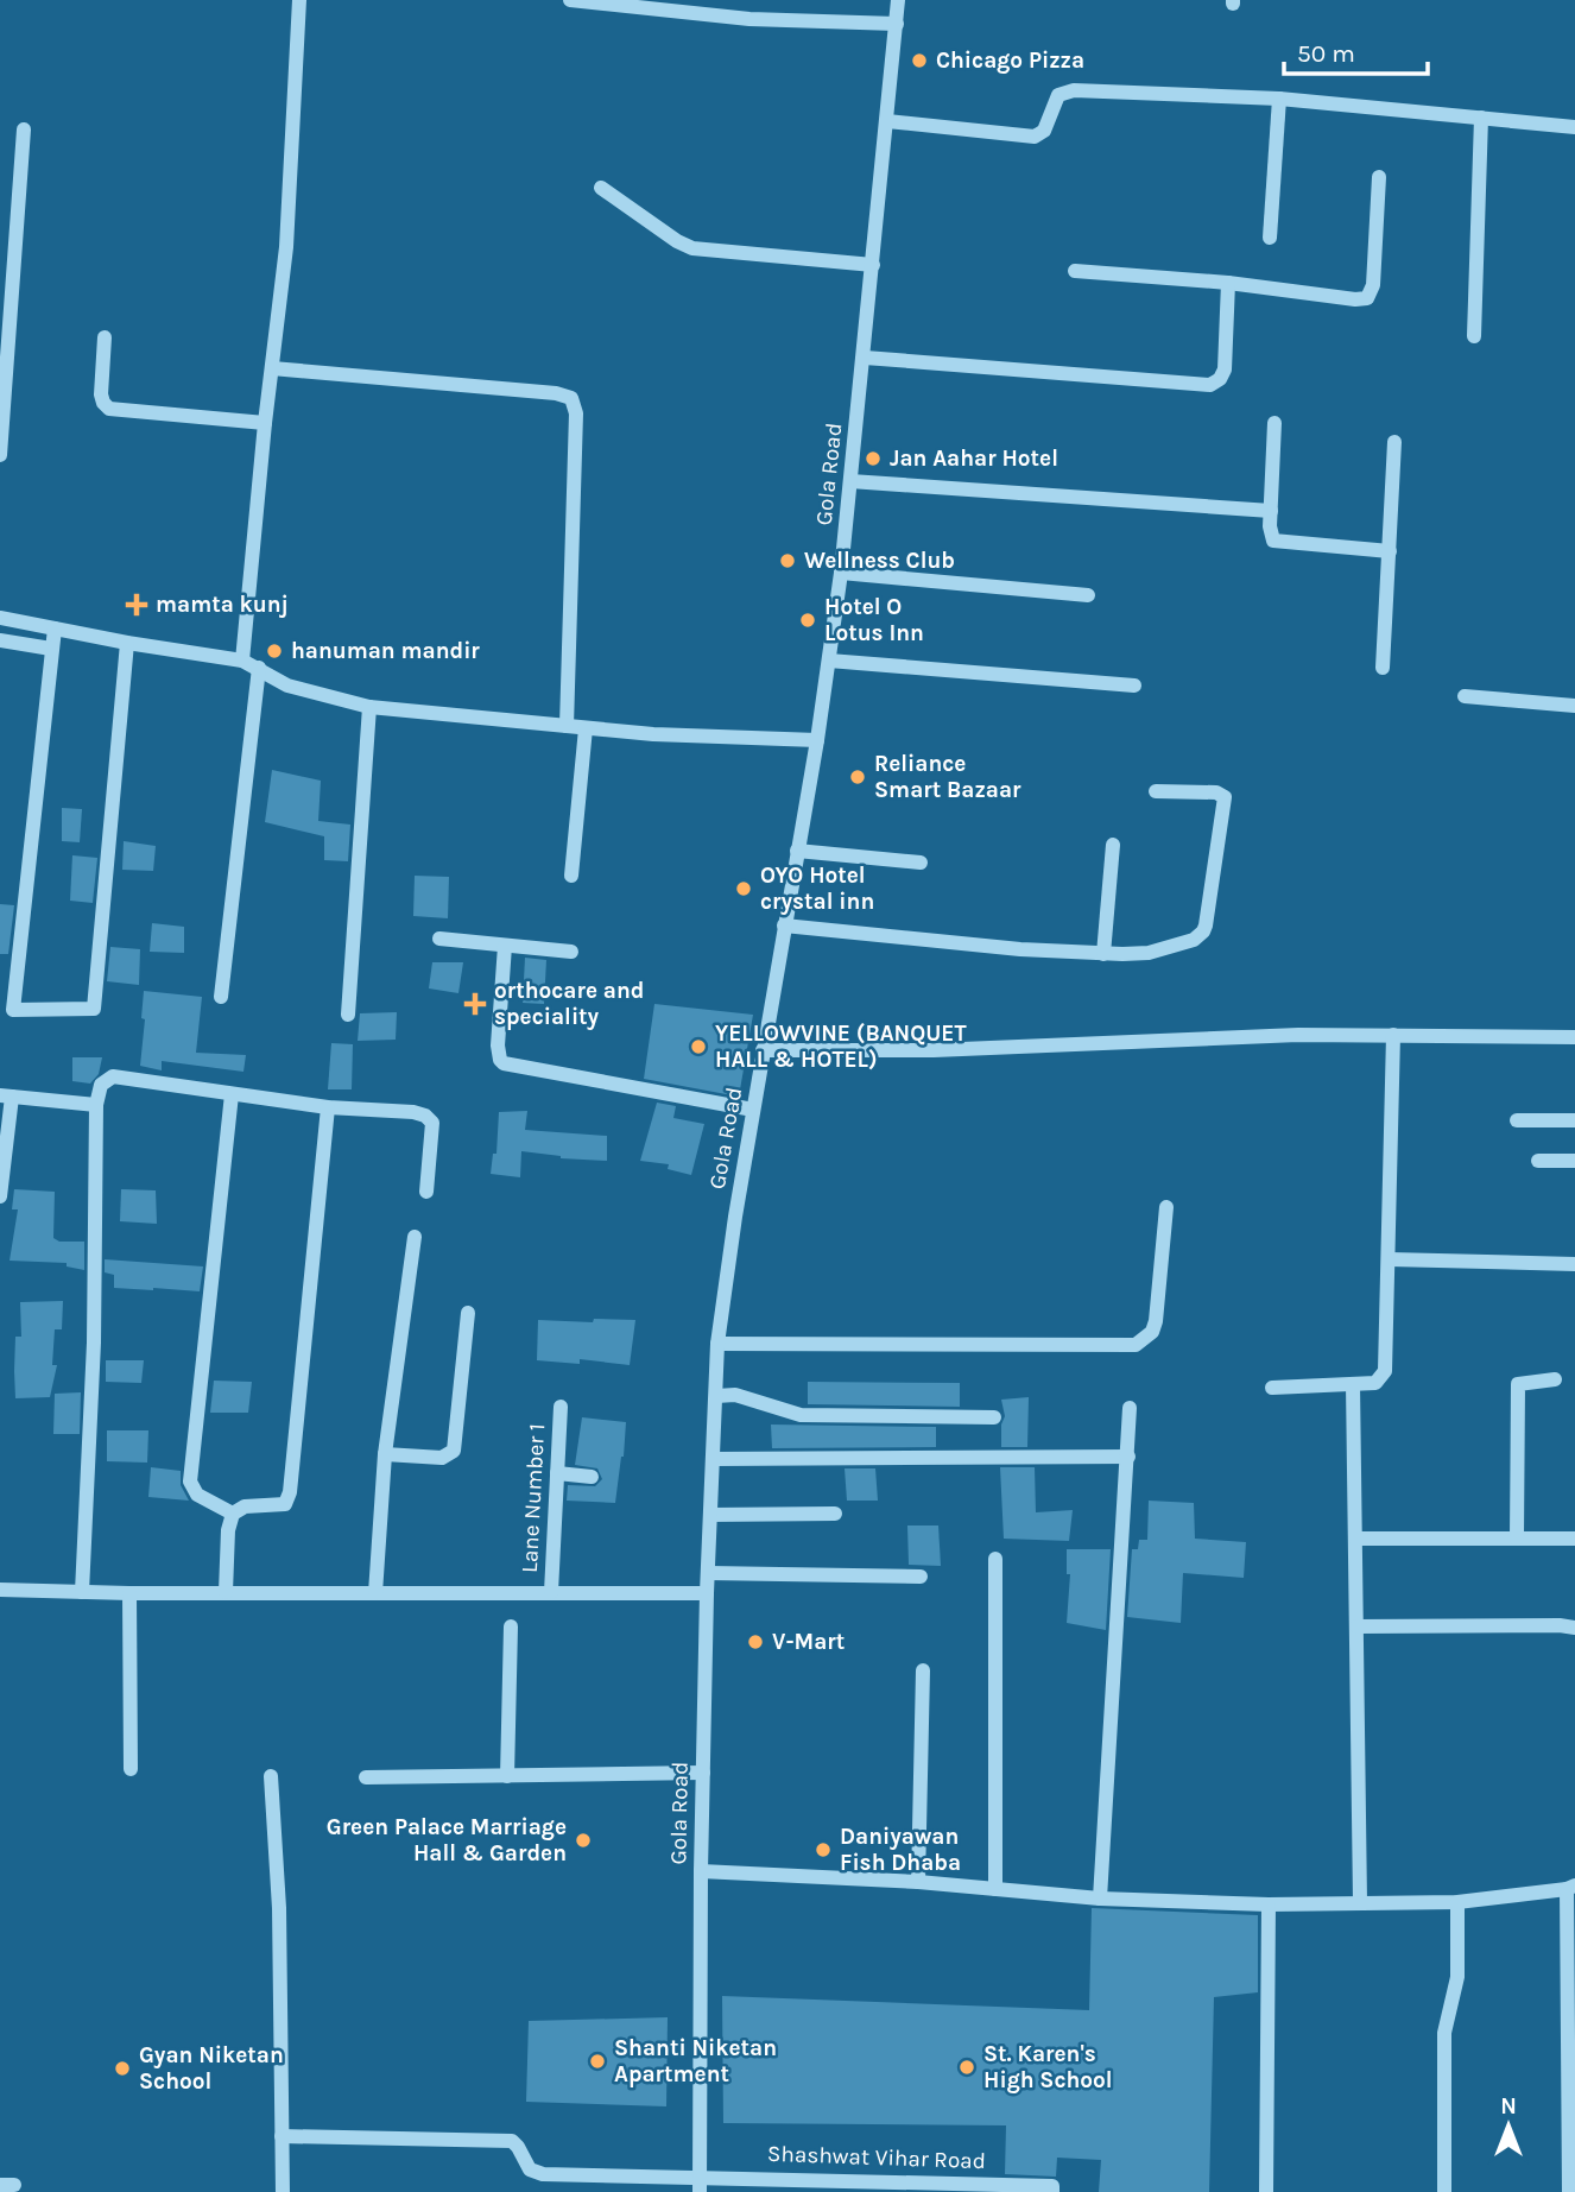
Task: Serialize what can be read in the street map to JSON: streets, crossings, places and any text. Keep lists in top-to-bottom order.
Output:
{
  "streets": {
    "street": ["Gola Road", "Lane Number 1", "Shashwat Vihar Road"]
  },
  "crossings": [
    ["Gola Road", "Shashwat Vihar Road"]
  ],
  "places": {
    "other": [
      "Chicago Pizza",
      "Jan Aahar Hotel",
      "Wellness Club",
      "Hotel O Lotus Inn",
      "hanuman mandir",
      "Reliance Smart Bazaar",
      "OYO Hotel crystal inn",
      "YELLOWVINE (BANQUET HALL & HOTEL)",
      "V-Mart",
      "Green Palace Marriage Hall & Garden",
      "Daniyawan Fish Dhaba",
      "Shanti Niketan Apartment",
      "St. Karen's High School",
      "Gyan Niketan School"
    ],
    "health": ["mamta kunj", "orthocare and speciality"]
  },
  "scale_bar": "50 m",
  "north": "top"
}
